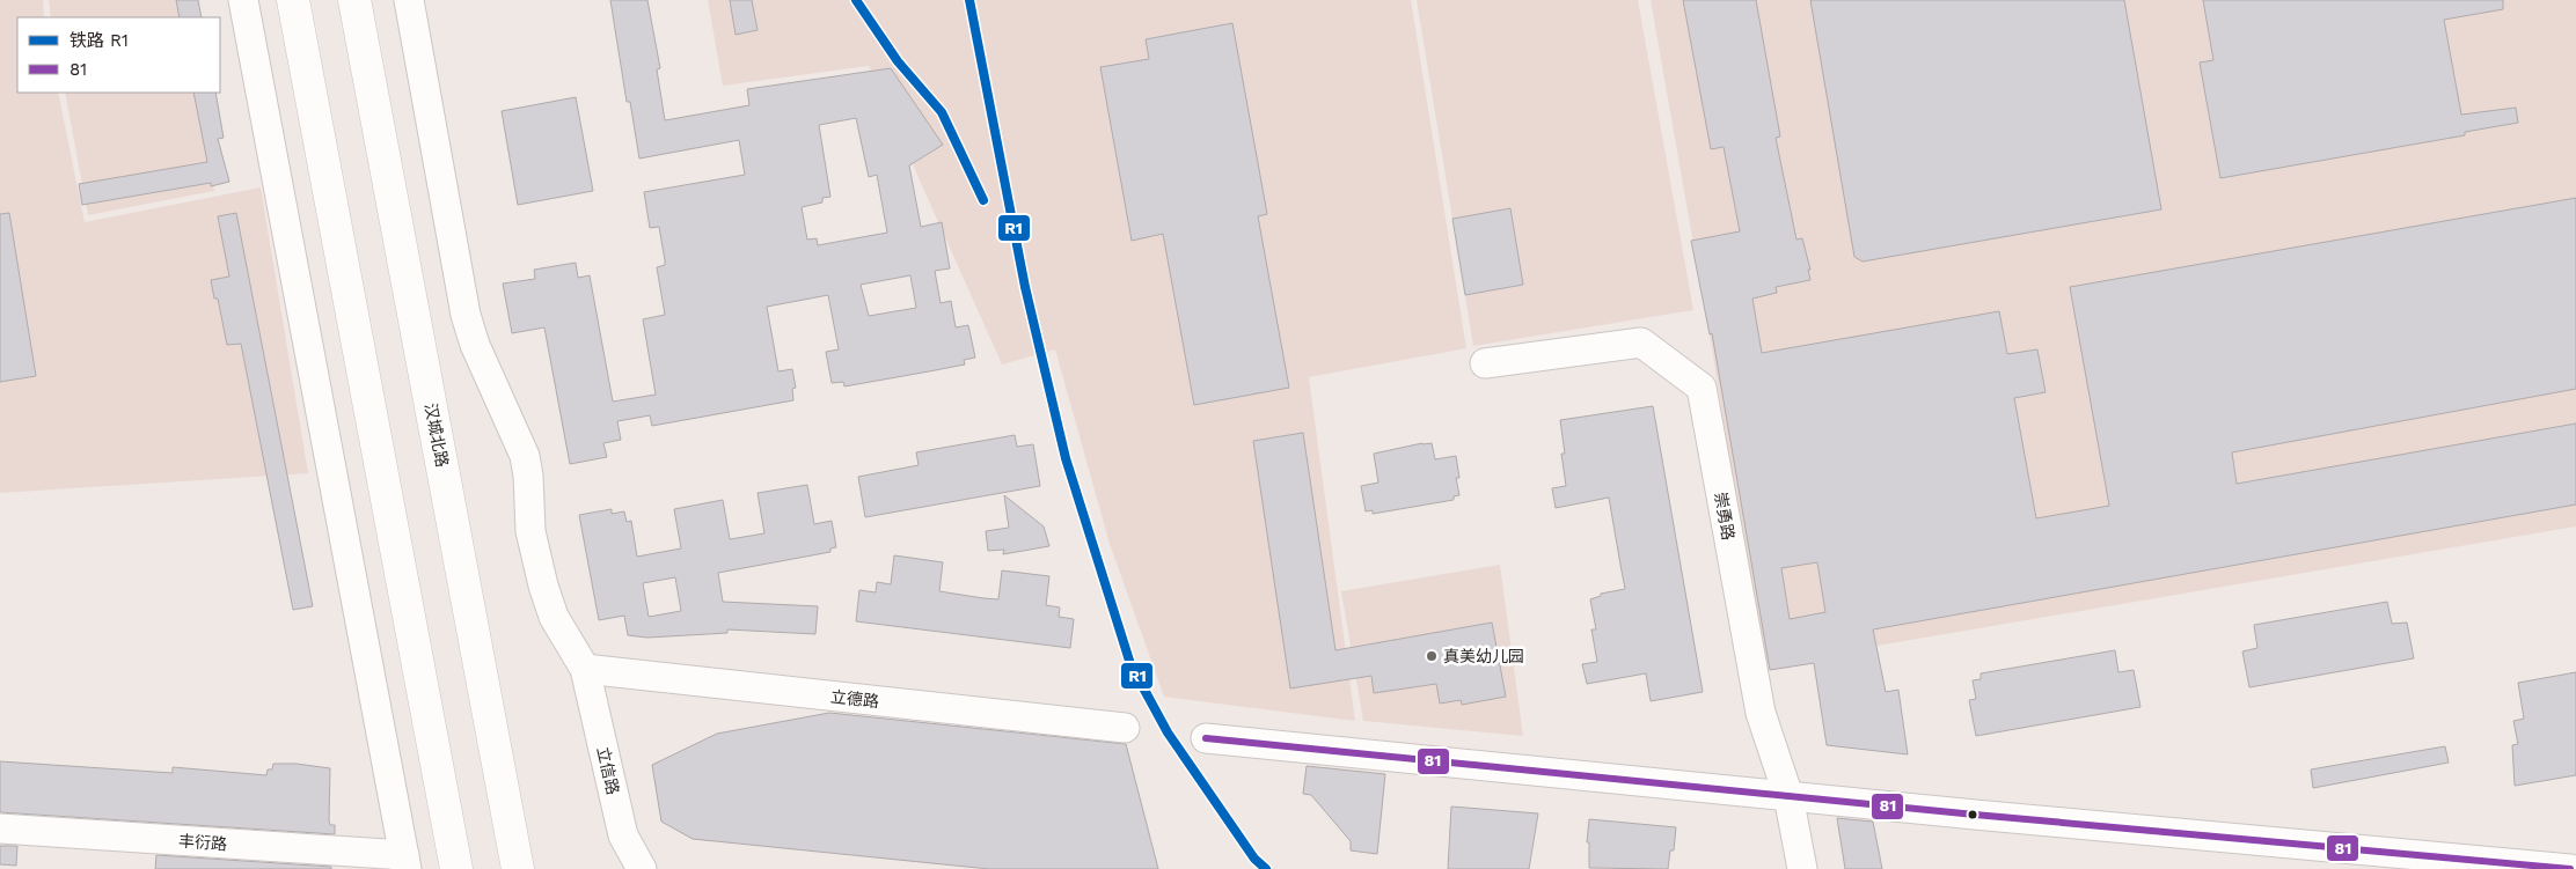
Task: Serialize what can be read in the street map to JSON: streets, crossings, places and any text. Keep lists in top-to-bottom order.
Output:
{
  "streets": {
    "main road": ["汉城北路"],
    "street": [
      "崇勇路",
      "立德路",
      "立信路",
      "丰衍路"
    ]
  },
  "crossings": [
    ["立德路", "立信路"]
  ],
  "places": ["真美幼儿园"],
  "lines": ["rail line R1", "transit line 81"],
  "legend": ["铁路 R1", "81"]
}
